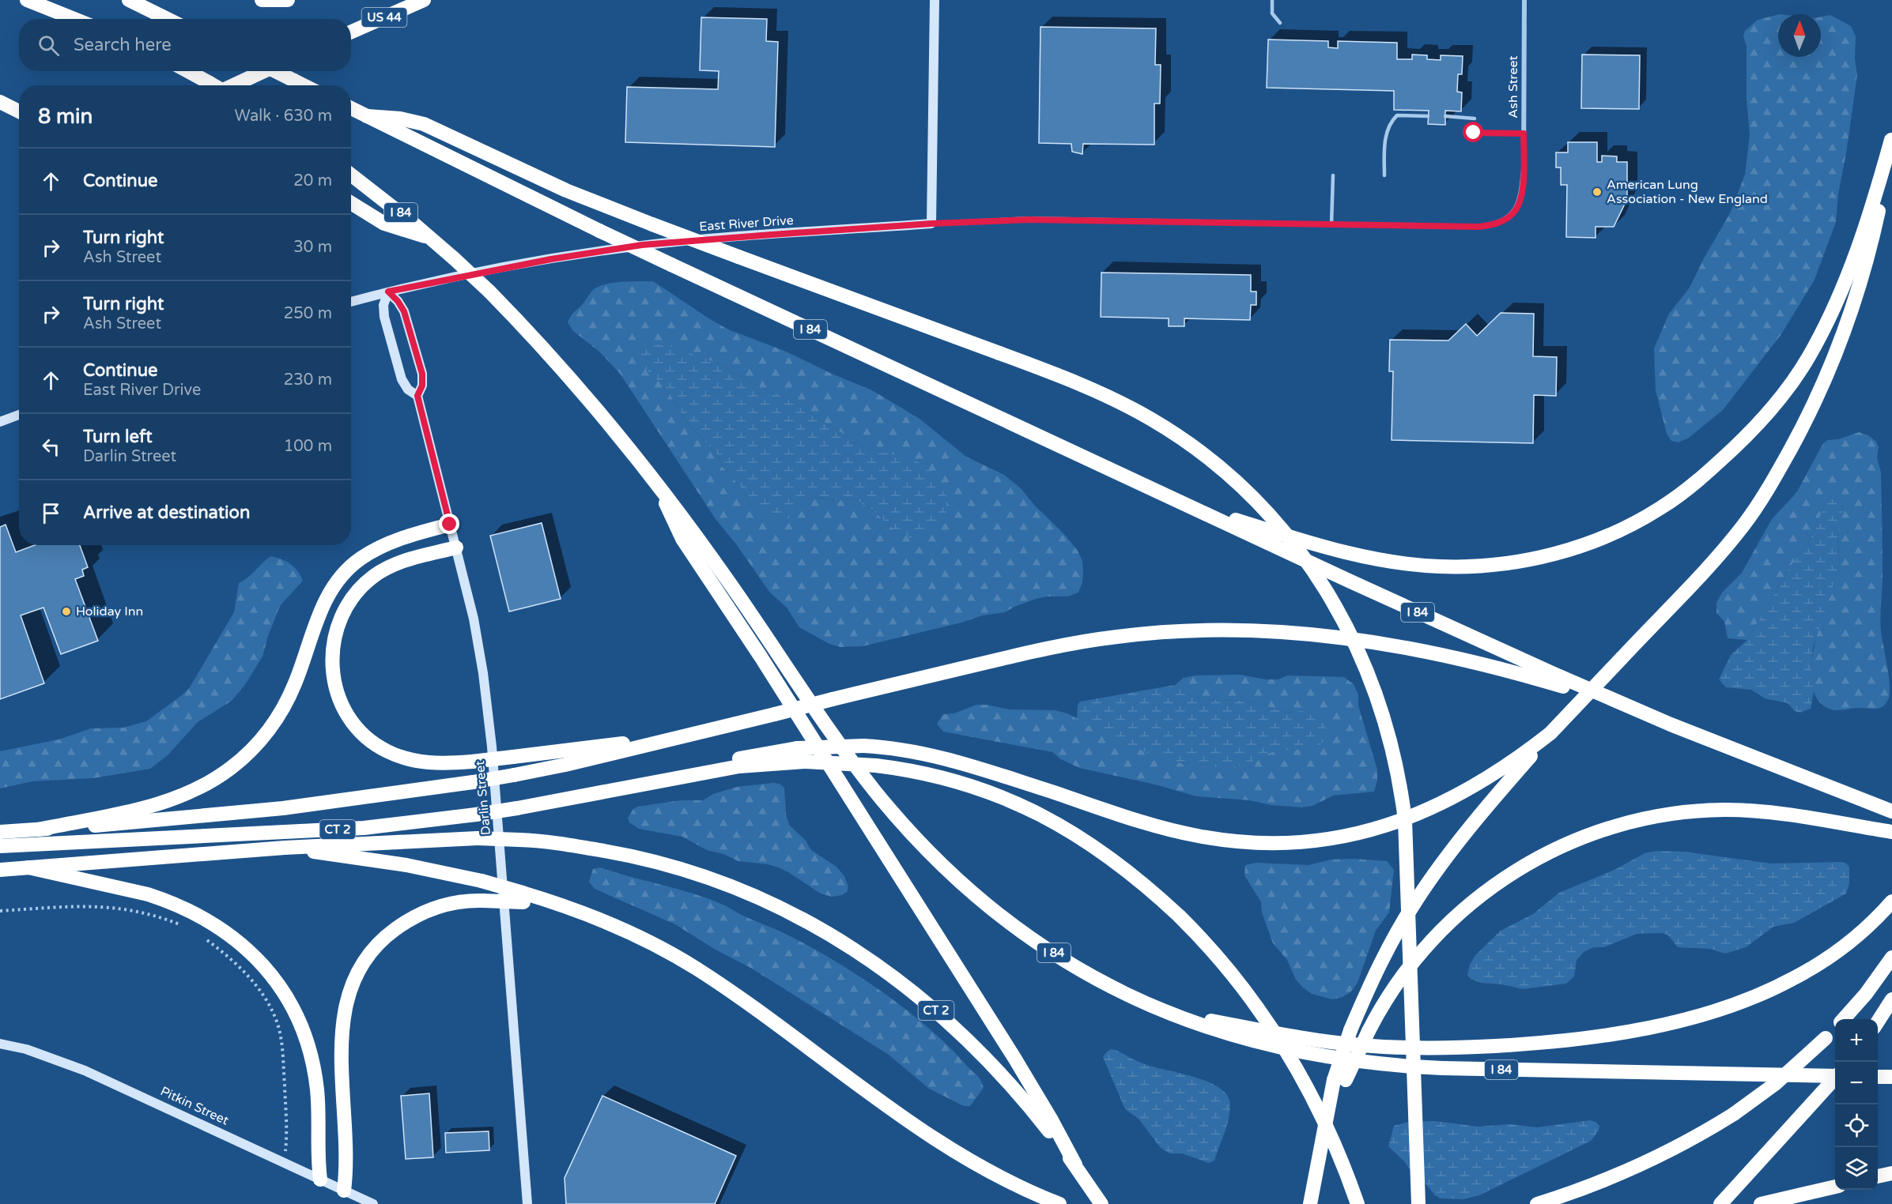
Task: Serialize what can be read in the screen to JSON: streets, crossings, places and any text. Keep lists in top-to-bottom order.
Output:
{
  "streets": {
    "highway": ["US 44", "I 84", "CT 2"],
    "street": [
      "Ash Street",
      "East River Drive",
      "Darlin Street",
      "Pitkin Street"
    ]
  },
  "crossings": [
    ["Ash Street", "East River Drive"],
    ["East River Drive", "Darlin Street"]
  ],
  "places": ["American Lung Association - New England", "Holiday Inn"],
  "north": "top",
  "page": {
    "search": "Search here",
    "heading": ["8 min", "Walk · 630 m"],
    "list": [
      ["Continue", "20 m"],
      ["Turn right", "Ash Street", "30 m"],
      ["Turn right", "Ash Street", "250 m"],
      ["Continue", "East River Drive", "230 m"],
      ["Turn left", "Darlin Street", "100 m"],
      "Arrive at destination"
    ],
    "map_buttons": ["+", "−"]
  }
}
